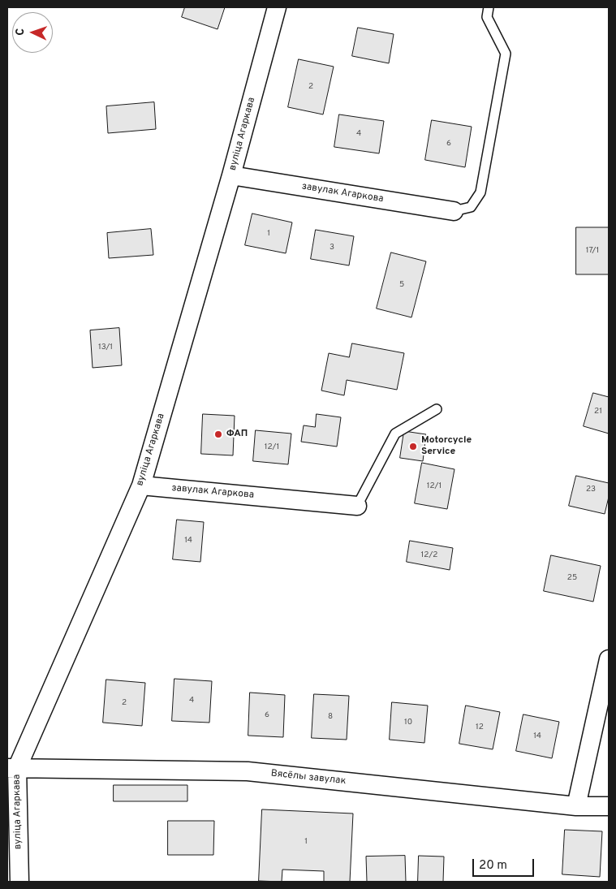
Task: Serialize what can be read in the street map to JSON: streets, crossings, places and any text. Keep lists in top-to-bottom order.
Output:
{
  "streets": {
    "street": ["вуліца Агаркава", "завулак Агаркова", "Вясёлы завулак"]
  },
  "crossings": [
    ["вуліца Агаркава", "завулак Агаркова"],
    ["вуліца Агаркава", "Вясёлы завулак"]
  ],
  "places": ["ФАП", "Motorcycle Service"],
  "house_numbers": [
    "2",
    "4",
    "6",
    "1",
    "3",
    "17/1",
    "5",
    "13/1",
    "21",
    "12/1",
    "12/1",
    "23",
    "14",
    "12/2",
    "25",
    "4",
    "2",
    "6",
    "8",
    "10",
    "12",
    "14",
    "1"
  ],
  "scale_bar": "20 m",
  "north": "left"
}
